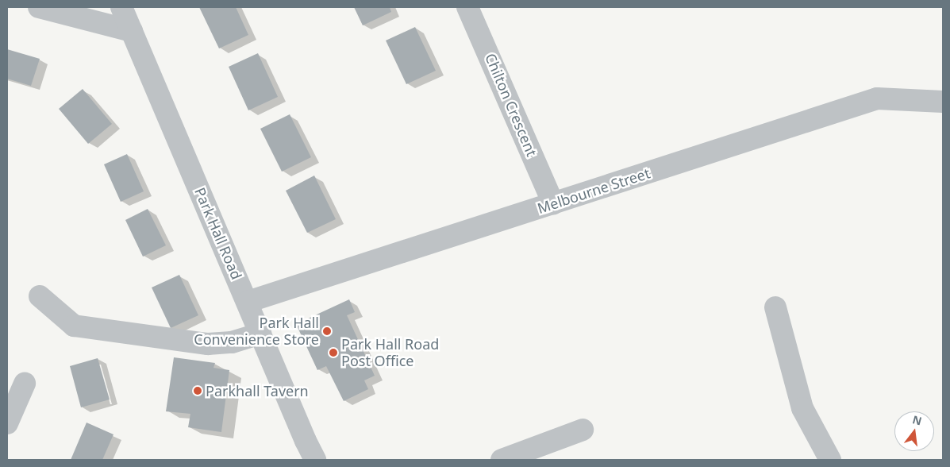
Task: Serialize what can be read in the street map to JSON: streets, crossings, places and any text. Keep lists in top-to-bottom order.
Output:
{
  "streets": {
    "street": ["Chilton Crescent", "Melbourne Street", "Park Hall Road"]
  },
  "crossings": [
    ["Chilton Crescent", "Melbourne Street"],
    ["Melbourne Street", "Park Hall Road"]
  ],
  "places": ["Park Hall Convenience Store", "Park Hall Road Post Office", "Parkhall Tavern"],
  "north": "top"
}
